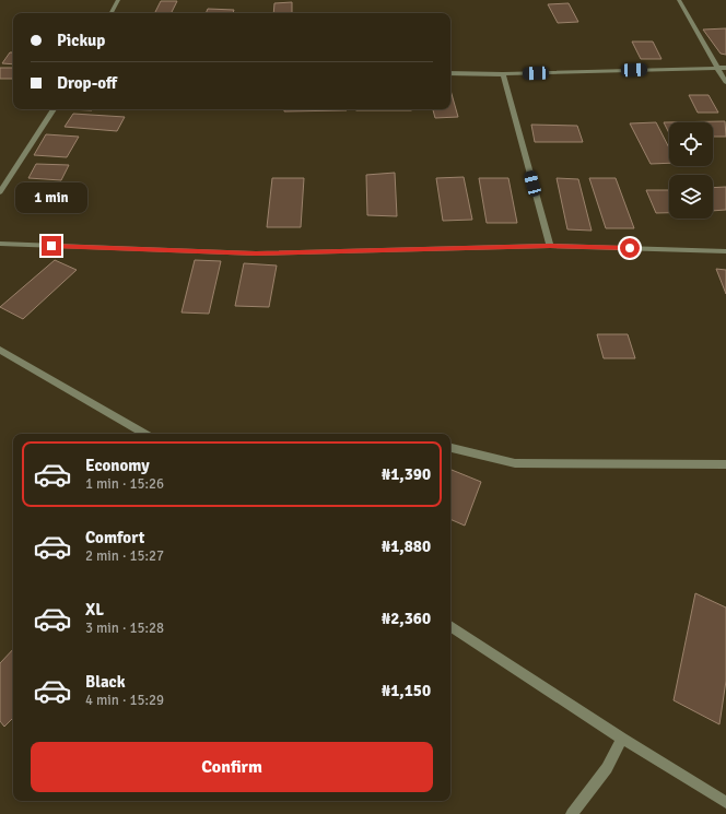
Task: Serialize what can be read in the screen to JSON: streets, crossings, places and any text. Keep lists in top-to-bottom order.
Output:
{
  "page": {
    "banner": ["Pickup", "Drop-off"],
    "bubble": "1 min",
    "list": [
      {
        "name": "Economy",
        "note": "1 min · 15:26",
        "value": "₦1,390"
      },
      {
        "name": "Comfort",
        "note": "2 min · 15:27",
        "value": "₦1,880"
      },
      {
        "name": "XL",
        "note": "3 min · 15:28",
        "value": "₦2,360"
      },
      {
        "name": "Black",
        "note": "4 min · 15:29",
        "value": "₦1,150"
      }
    ],
    "buttons": "Confirm"
  }
}
